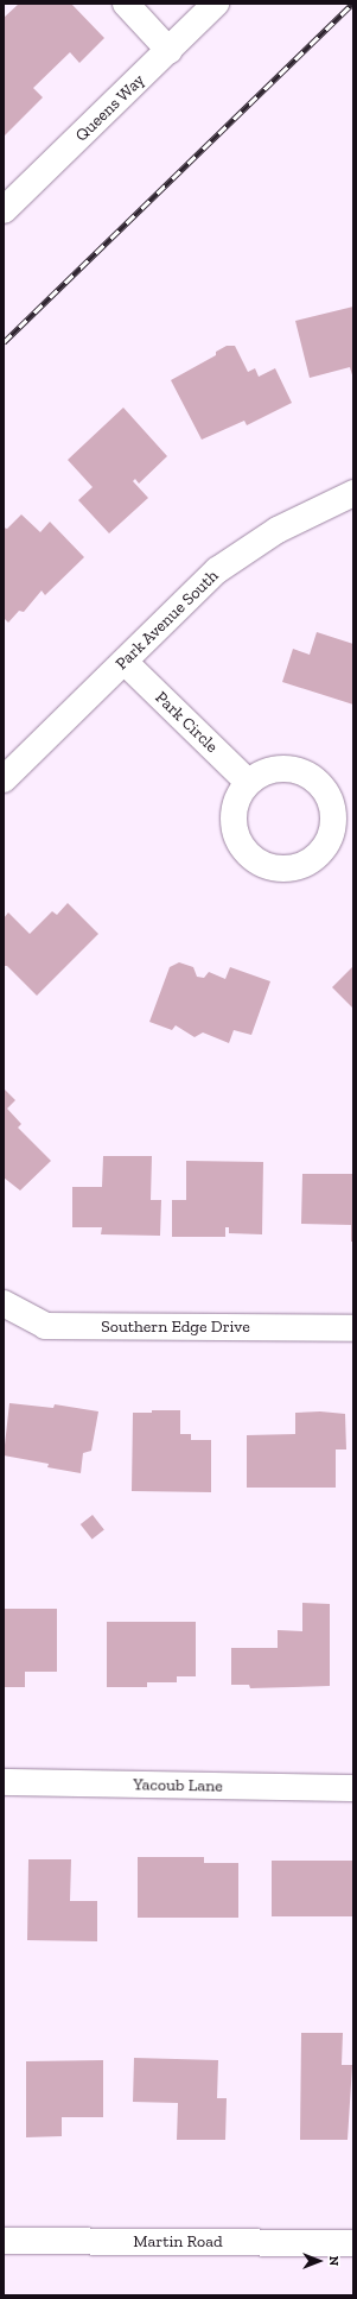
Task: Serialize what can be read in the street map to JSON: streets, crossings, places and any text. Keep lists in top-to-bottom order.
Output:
{
  "streets": {
    "street": [
      "Queens Way",
      "Park Avenue South",
      "Park Circle",
      "Southern Edge Drive",
      "Yacoub Lane",
      "Martin Road"
    ]
  },
  "crossings": [
    ["Park Avenue South", "Park Circle"]
  ],
  "north": "right"
}
